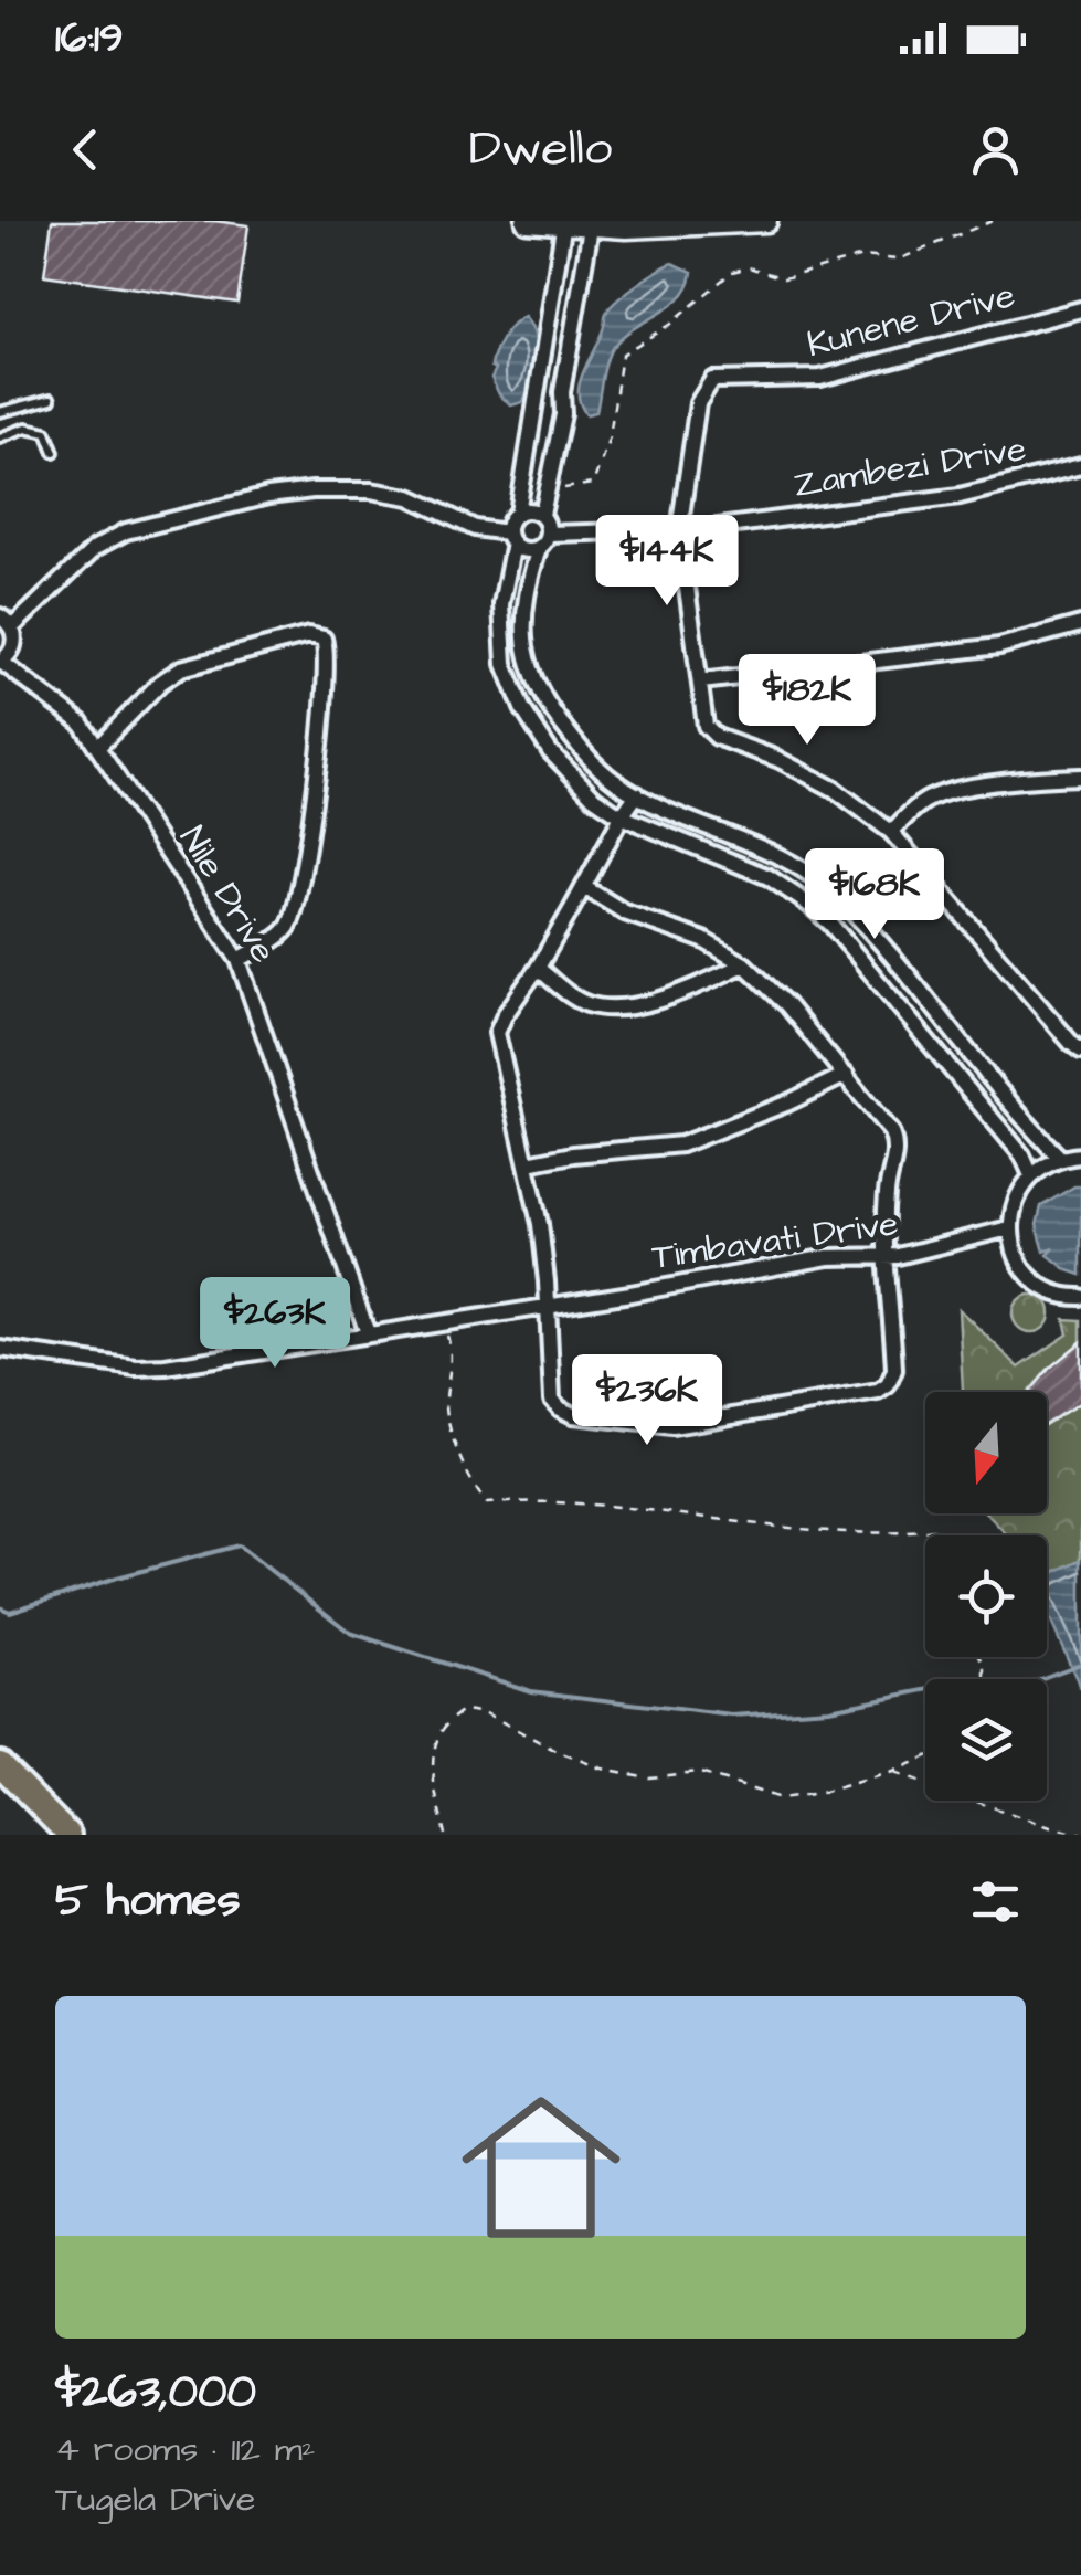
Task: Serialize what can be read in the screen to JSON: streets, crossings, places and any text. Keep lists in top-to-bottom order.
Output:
{
  "streets": {
    "street": [
      "Kunene Drive",
      "Zambezi Drive",
      "Nile Drive",
      "Timbavati Drive"
    ]
  },
  "crossings": [
    ["Kunene Drive", "Zambezi Drive"],
    ["Nile Drive", "Timbavati Drive"]
  ],
  "north": "bottom",
  "page": {
    "status": "16:19",
    "header": "Dwello",
    "price": [
      "$144K",
      "$182K",
      "$168K",
      "$263K",
      "$236K"
    ],
    "heading": "5 homes",
    "list": [
      {
        "name": "$263,000",
        "note": "4 rooms · 112 m² · Tugela Drive"
      }
    ]
  }
}
